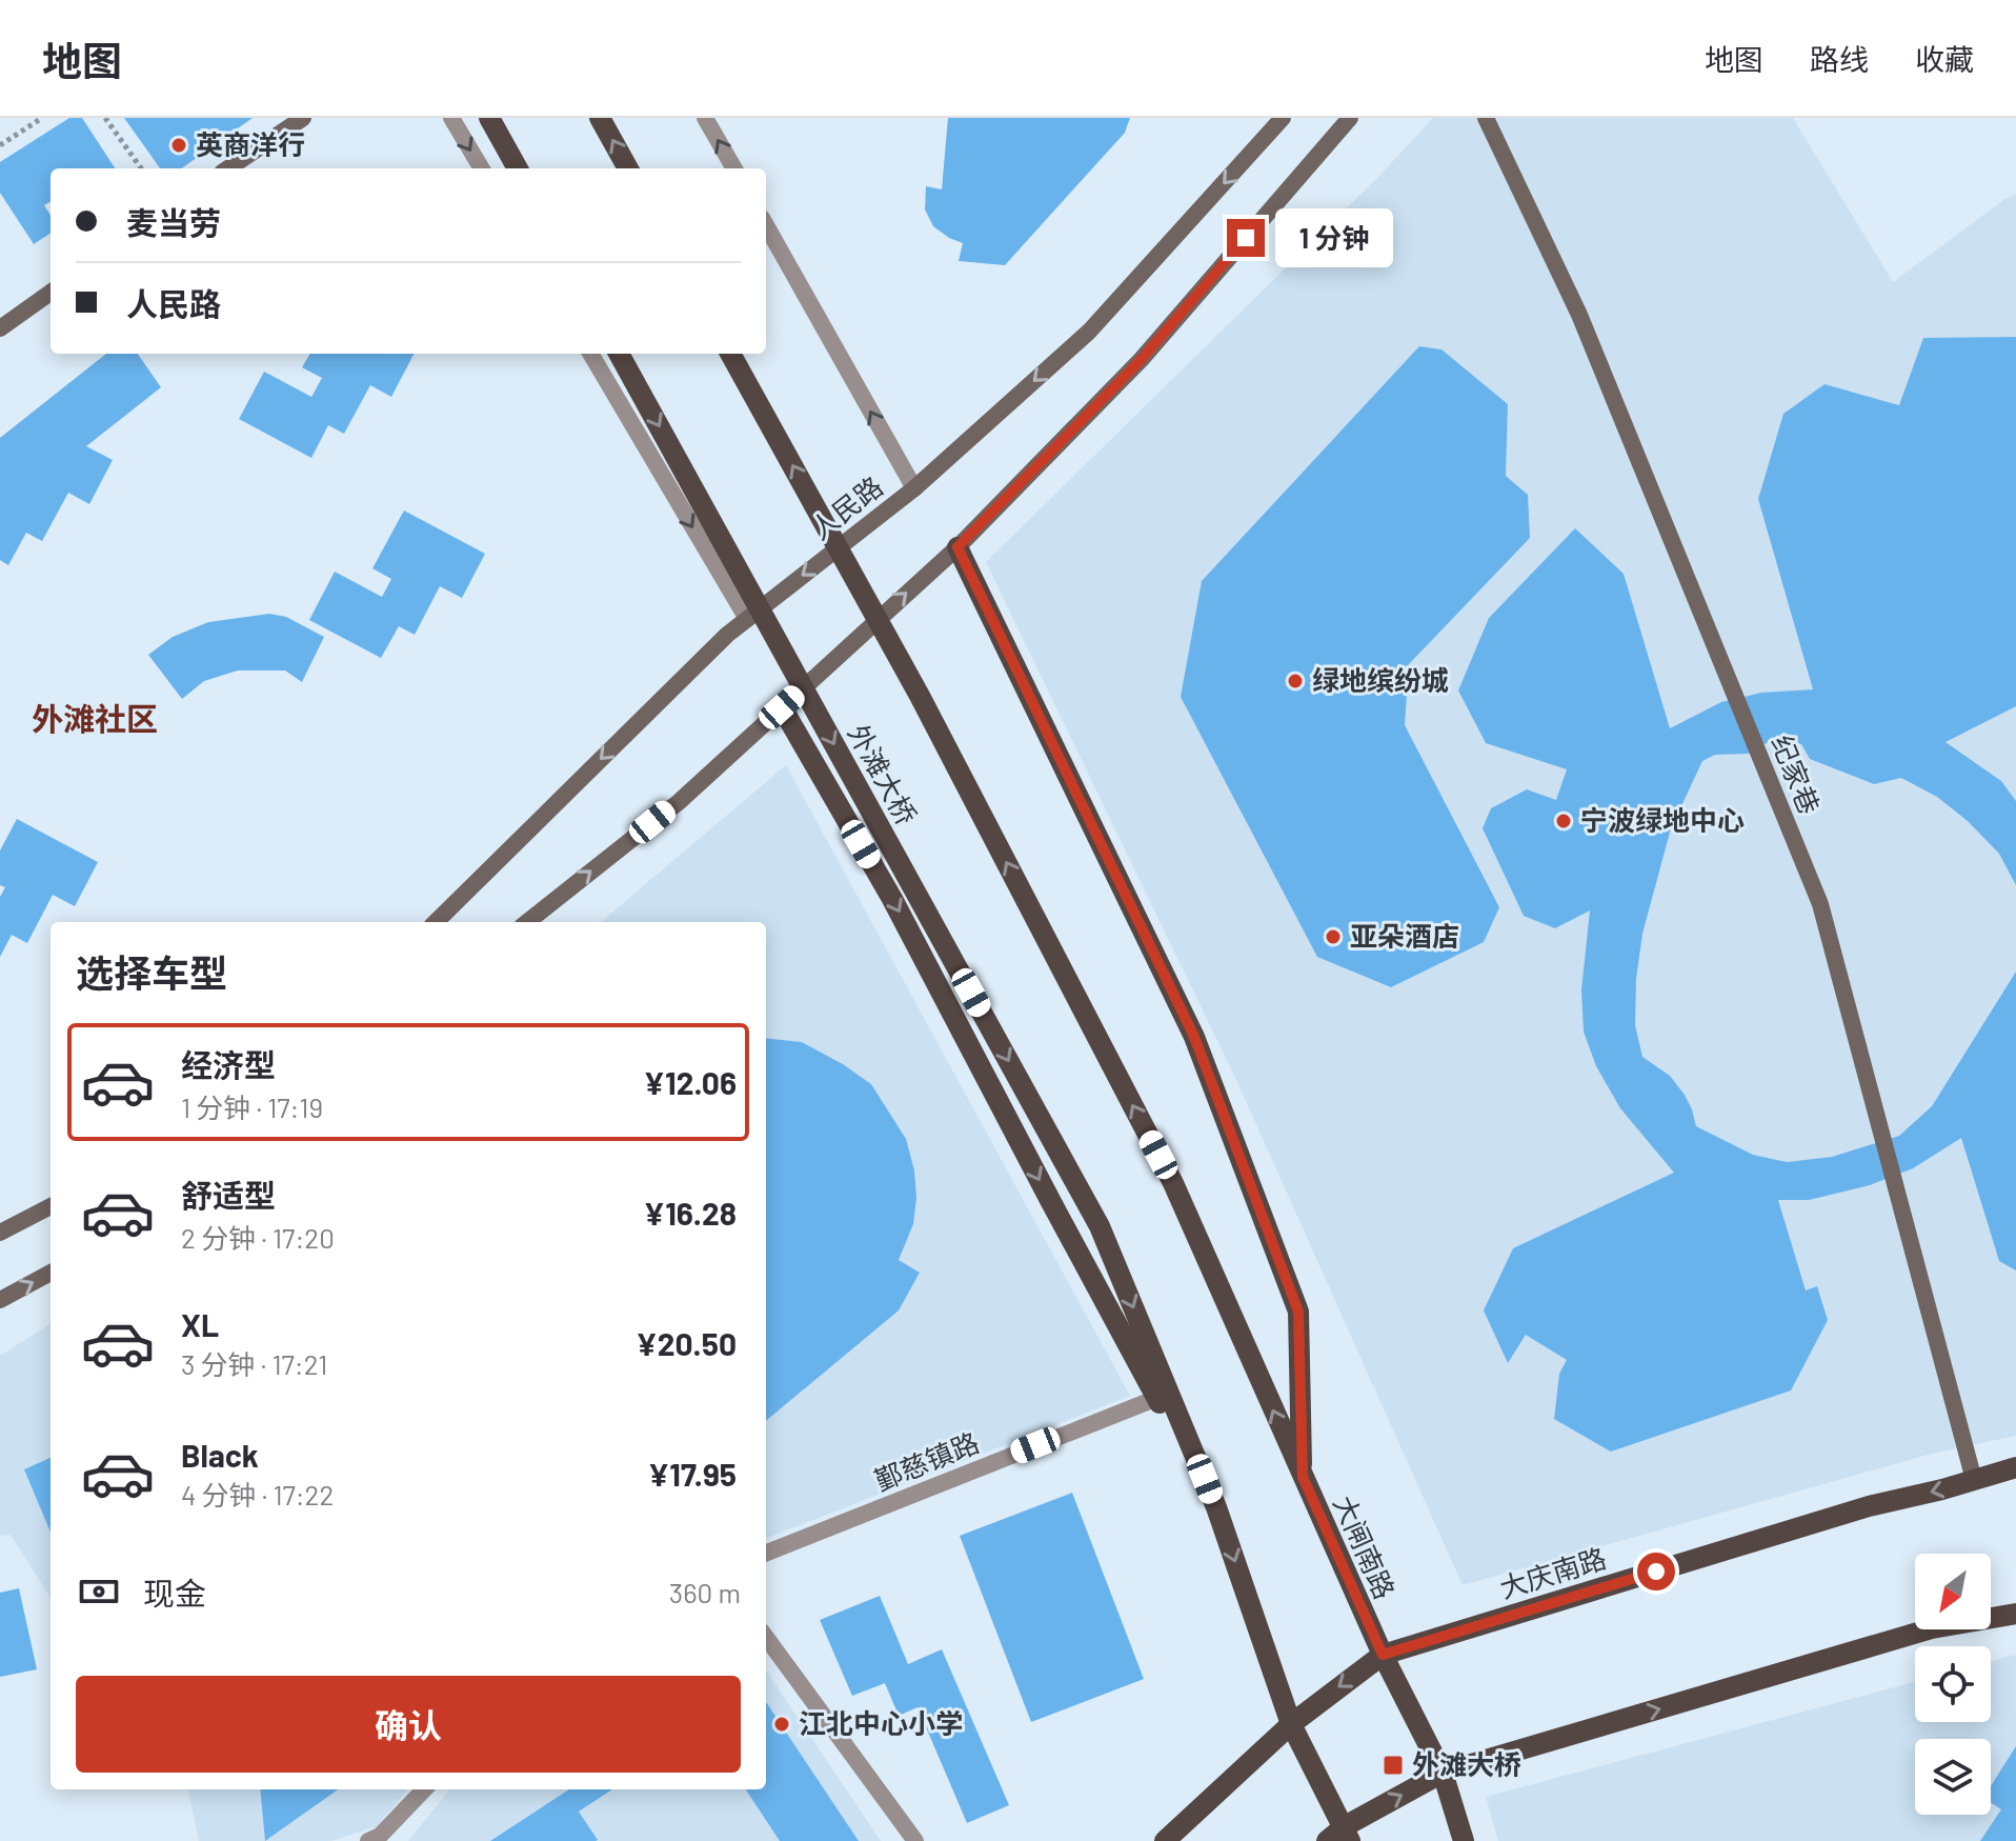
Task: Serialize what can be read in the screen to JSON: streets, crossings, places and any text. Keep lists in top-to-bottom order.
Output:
{
  "streets": {
    "main road": [
      "人民路",
      "外滩大桥",
      "纪家巷",
      "大闸南路",
      "大庆南路"
    ],
    "street": ["鄞慈镇路"]
  },
  "crossings": [
    ["纪家巷", "大庆南路"],
    ["大闸南路", "大庆南路"]
  ],
  "districts": ["外滩社区"],
  "places": {
    "other": [
      "英商洋行",
      "绿地缤纷城",
      "宁波绿地中心",
      "亚朵酒店",
      "江北中心小学"
    ],
    "transit": ["外滩大桥"]
  },
  "north": "bottom left",
  "page": {
    "header": "地图",
    "nav": ["地图", "路线", "收藏"],
    "banner": ["麦当劳", "人民路"],
    "bubble": "1 分钟",
    "heading": "选择车型",
    "list": [
      {
        "name": "经济型",
        "note": "1 分钟 · 17:19",
        "value": "¥12.06"
      },
      {
        "name": "舒适型",
        "note": "2 分钟 · 17:20",
        "value": "¥16.28"
      },
      {
        "name": "XL",
        "note": "3 分钟 · 17:21",
        "value": "¥20.50"
      },
      {
        "name": "Black",
        "note": "4 分钟 · 17:22",
        "value": "¥17.95"
      }
    ],
    "pay": ["现金", "360 m"],
    "buttons": "确认"
  }
}
